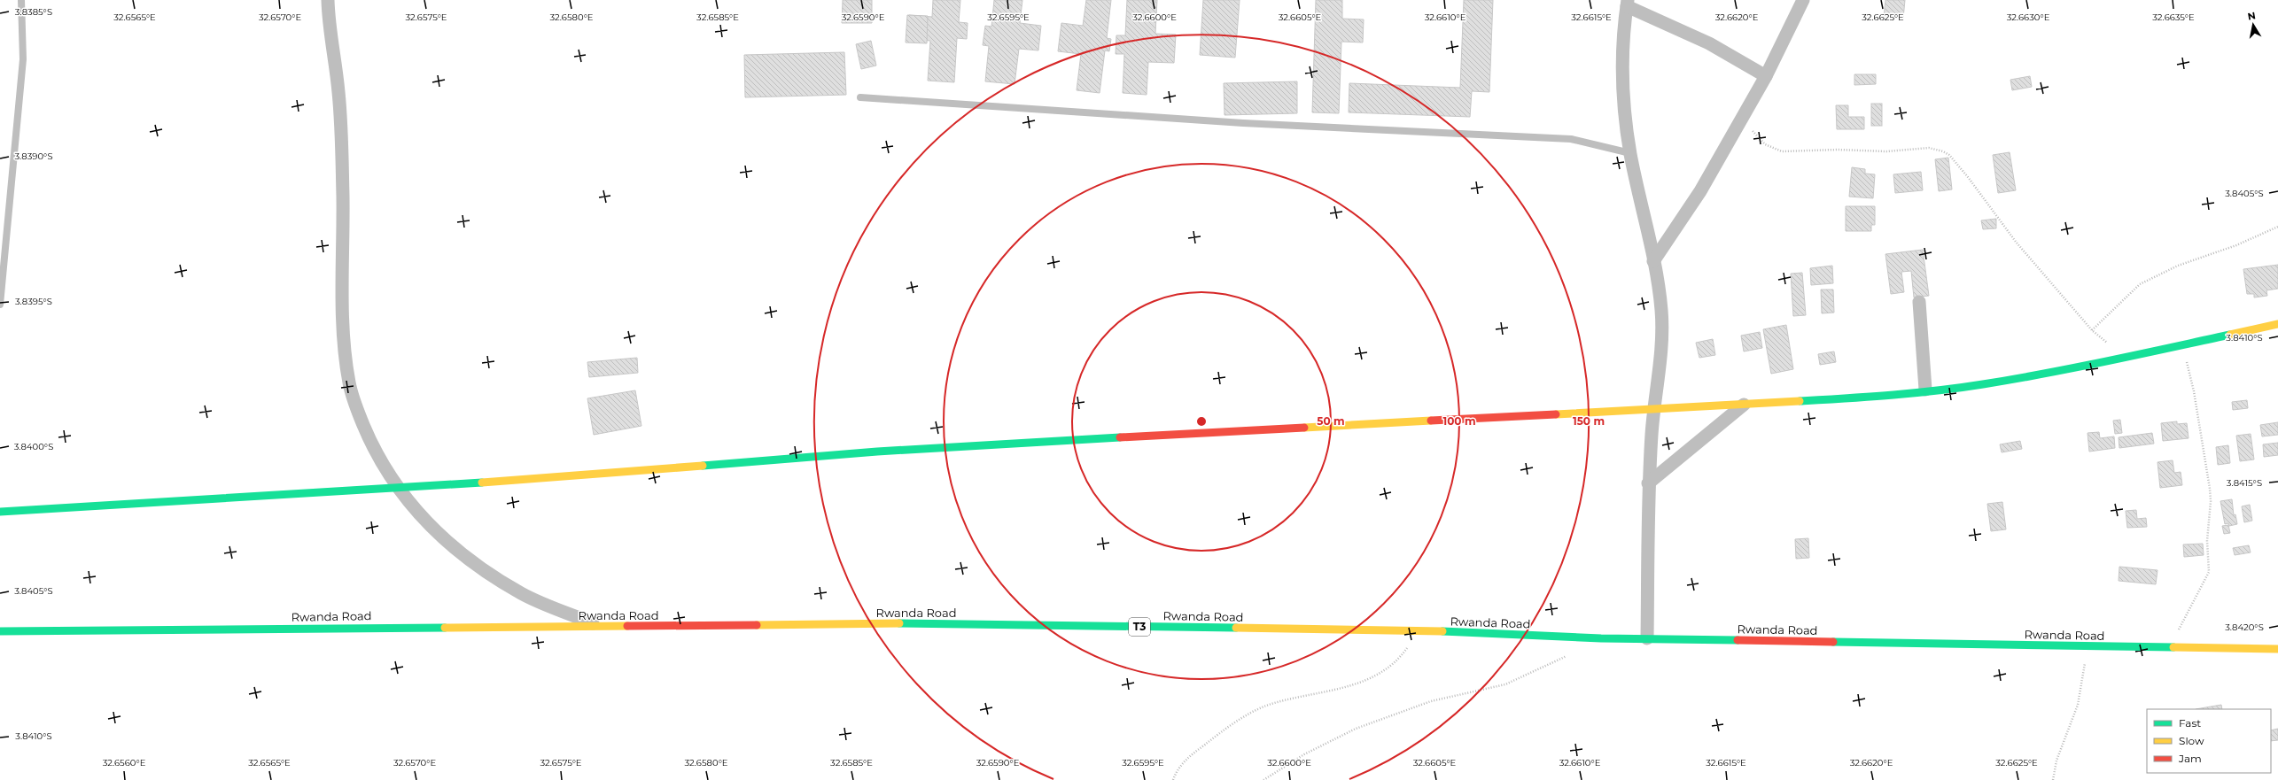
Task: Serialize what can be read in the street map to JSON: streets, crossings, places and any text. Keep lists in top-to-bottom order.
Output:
{
  "streets": {
    "main road": ["Rwanda Road", "T3"]
  },
  "legend": ["Fast", "Slow", "Jam"],
  "north": "top",
  "coordinates": [
    "3.8385°S",
    "32.6565°E",
    "32.6570°E",
    "32.6575°E",
    "32.6580°E",
    "32.6585°E",
    "32.6590°E",
    "32.6595°E",
    "32.6600°E",
    "32.6605°E",
    "32.6610°E",
    "32.6615°E",
    "32.6620°E",
    "32.6630°E",
    "32.6635°E",
    "32.6625°E",
    "3.8390°S",
    "3.8405°S",
    "3.8395°S",
    "3.8410°S",
    "3.8400°S",
    "3.8415°S",
    "3.8420°S",
    "32.6560°E"
  ],
  "rings": ["50 m", "100 m", "150 m"]
}
